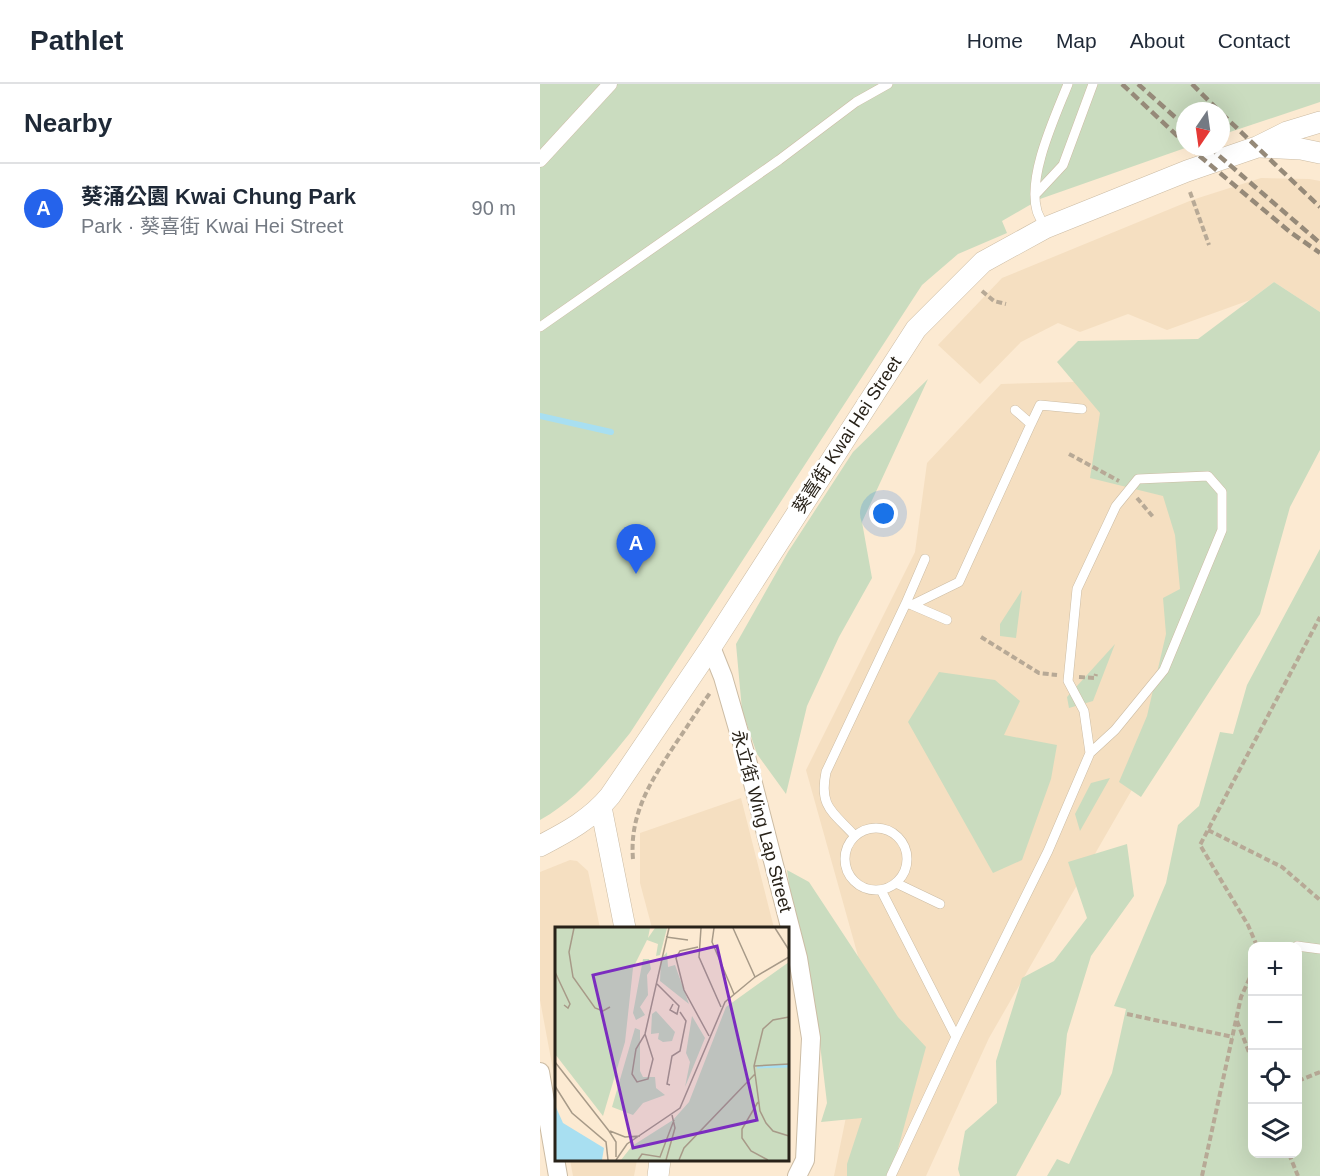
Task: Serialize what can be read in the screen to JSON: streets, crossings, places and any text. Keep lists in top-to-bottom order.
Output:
{
  "streets": {
    "street": ["葵喜街 Kwai Hei Street", "永立街 Wing Lap Street"]
  },
  "crossings": [
    ["葵喜街 Kwai Hei Street", "永立街 Wing Lap Street"]
  ],
  "north": "bottom",
  "page": {
    "header": "Pathlet",
    "nav": [
      "Home",
      "Map",
      "About",
      "Contact"
    ],
    "heading": "Nearby",
    "list": [
      {
        "mark": "A",
        "name": "葵涌公園 Kwai Chung Park",
        "note": "Park · 葵喜街 Kwai Hei Street",
        "value": "90 m"
      }
    ],
    "pins": "A",
    "map_buttons": ["+", "−"]
  }
}
